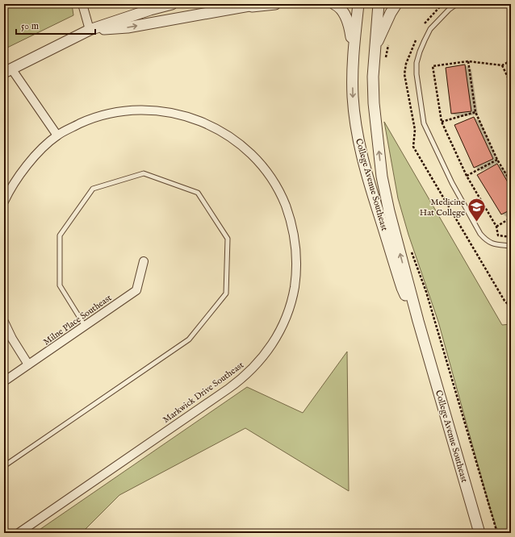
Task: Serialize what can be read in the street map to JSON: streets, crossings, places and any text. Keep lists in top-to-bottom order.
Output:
{
  "streets": {
    "street": ["College Avenue Southeast", "Milne Place Southeast", "Markwick Drive Southeast"]
  },
  "places": {
    "school or university": ["Medicine Hat College"]
  },
  "scale_bar": "50 m"
}
